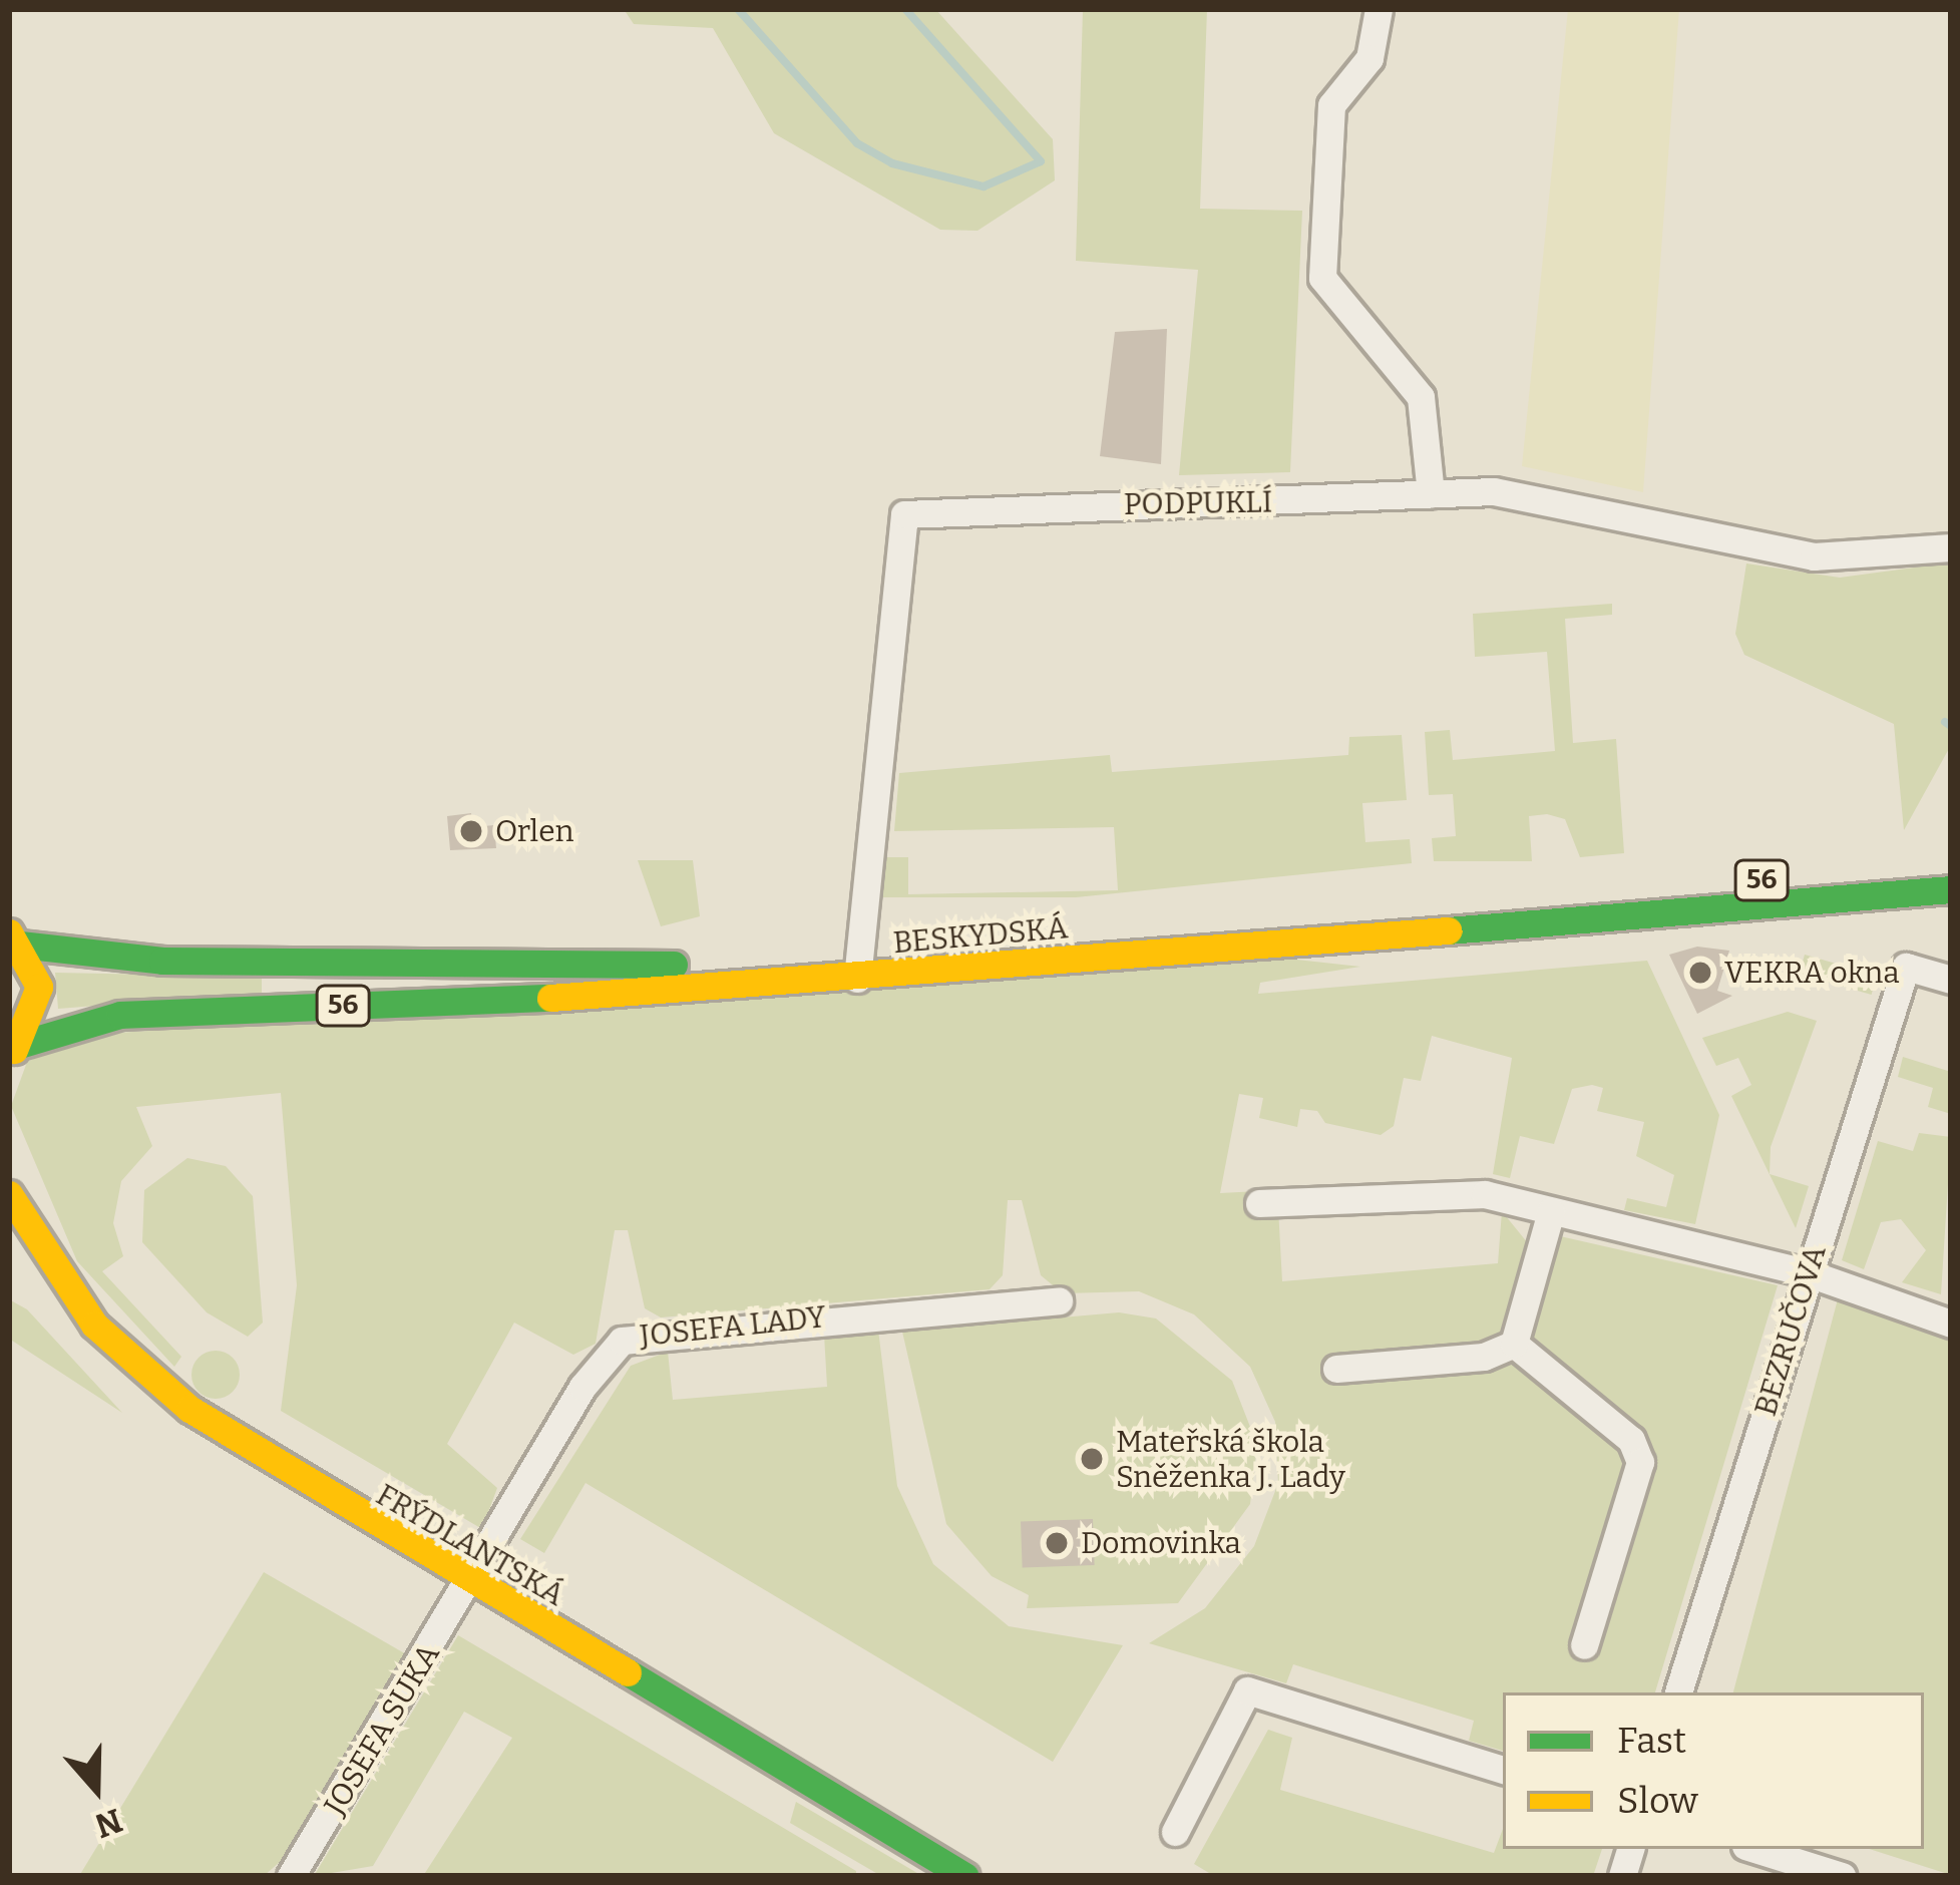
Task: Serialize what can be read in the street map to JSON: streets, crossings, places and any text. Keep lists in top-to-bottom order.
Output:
{
  "streets": {
    "main road": ["56", "BESKYDSKÁ", "FRÝDLANTSKÁ"],
    "street": [
      "PODPUKLÍ",
      "JOSEFA LADY",
      "BEZRUČOVA",
      "JOSEFA SUKA"
    ]
  },
  "crossings": [
    ["PODPUKLÍ", "BESKYDSKÁ"],
    ["56", "BESKYDSKÁ"],
    ["JOSEFA LADY", "FRÝDLANTSKÁ"],
    ["JOSEFA LADY", "JOSEFA SUKA"],
    ["FRÝDLANTSKÁ", "JOSEFA SUKA"]
  ],
  "places": [
    "Orlen",
    "VEKRA okna",
    "Mateřská škola Sněženka J. Lady",
    "Domovinka"
  ],
  "legend": ["Fast", "Slow"],
  "north": "bottom"
}
